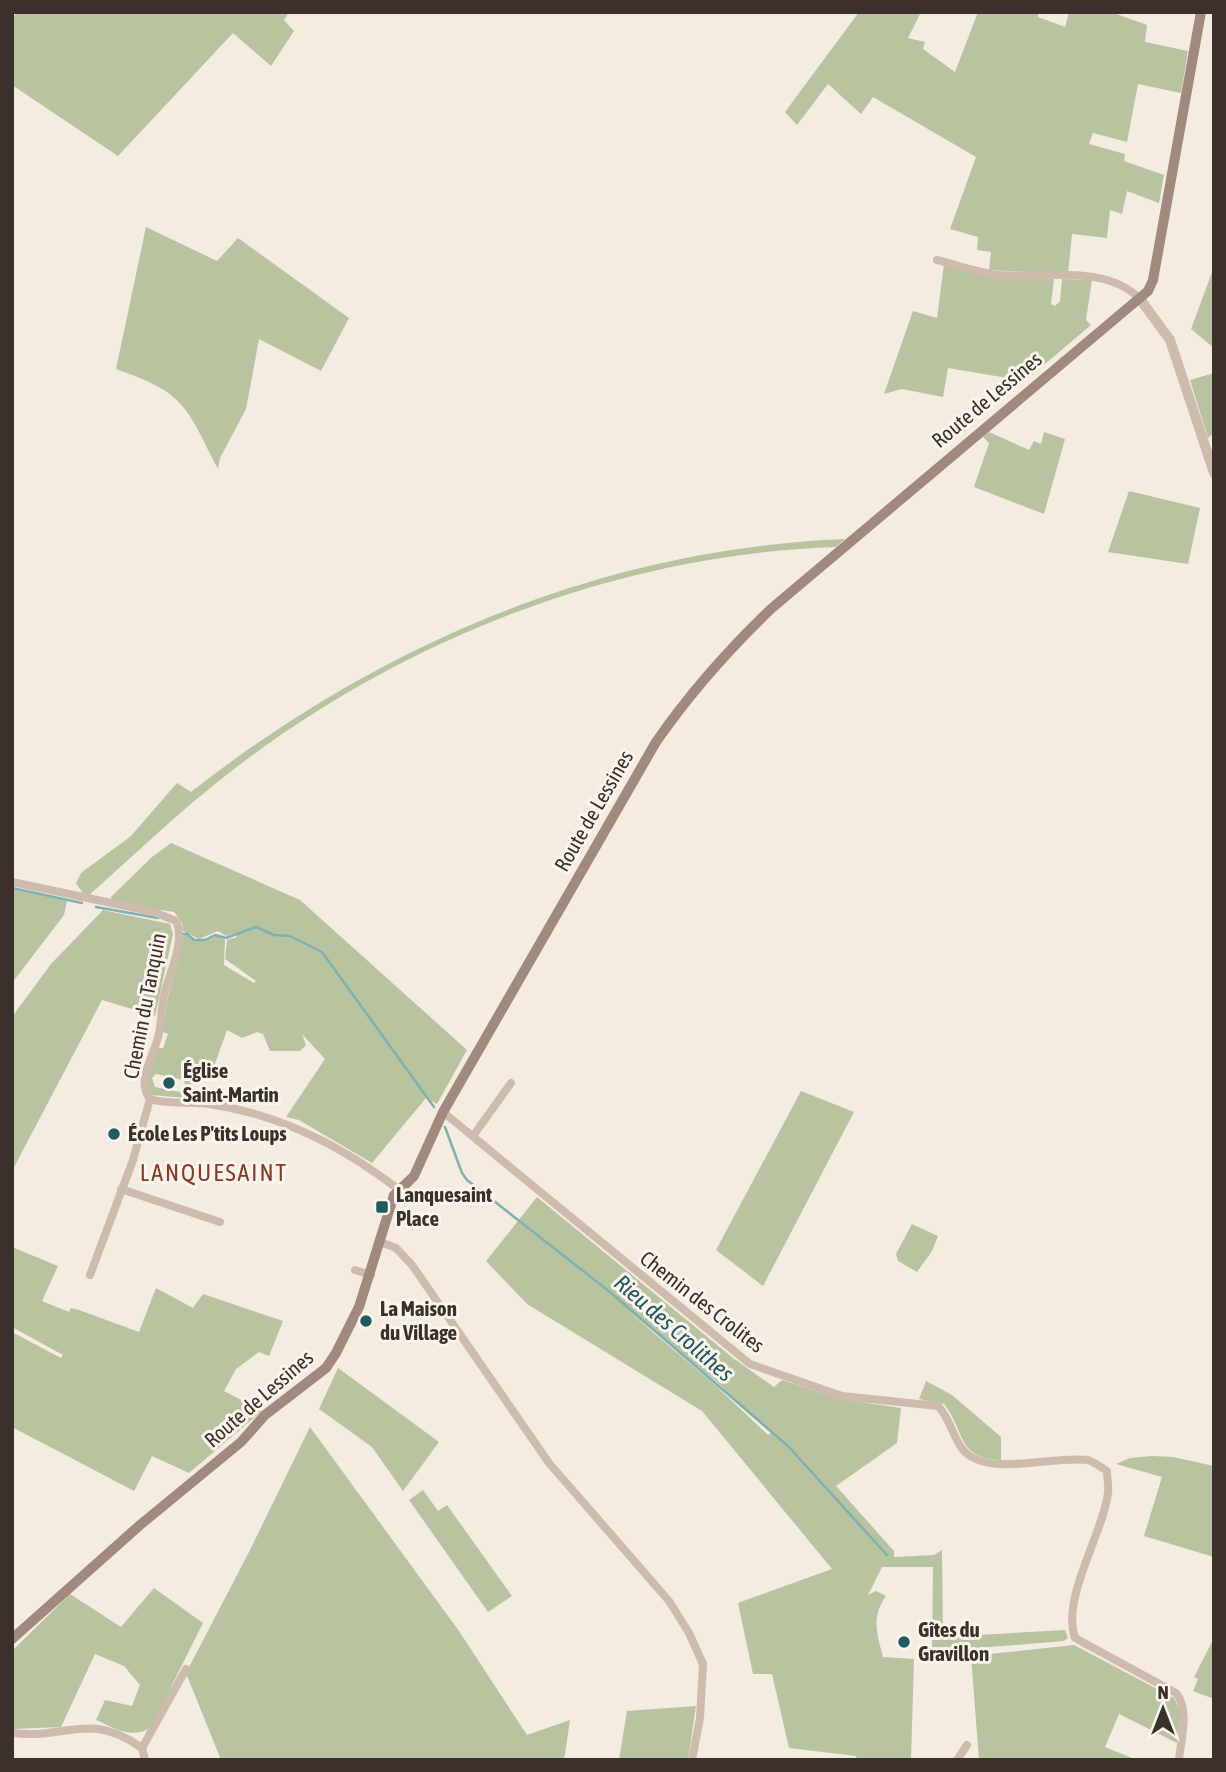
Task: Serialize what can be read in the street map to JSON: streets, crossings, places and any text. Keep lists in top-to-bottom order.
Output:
{
  "streets": {
    "main road": ["Route de Lessines"],
    "street": ["Chemin du Tanquin", "Chemin des Crolites"]
  },
  "crossings": [
    ["Route de Lessines", "Chemin des Crolites"]
  ],
  "districts": ["LANQUESAINT"],
  "water": ["Rieu des Crolithes"],
  "places": {
    "other": [
      "Église Saint-Martin",
      "École Les P'tits Loups",
      "La Maison du Village",
      "Gîtes du Gravillon"
    ],
    "transit": ["Lanquesaint Place"]
  },
  "north": "top"
}
